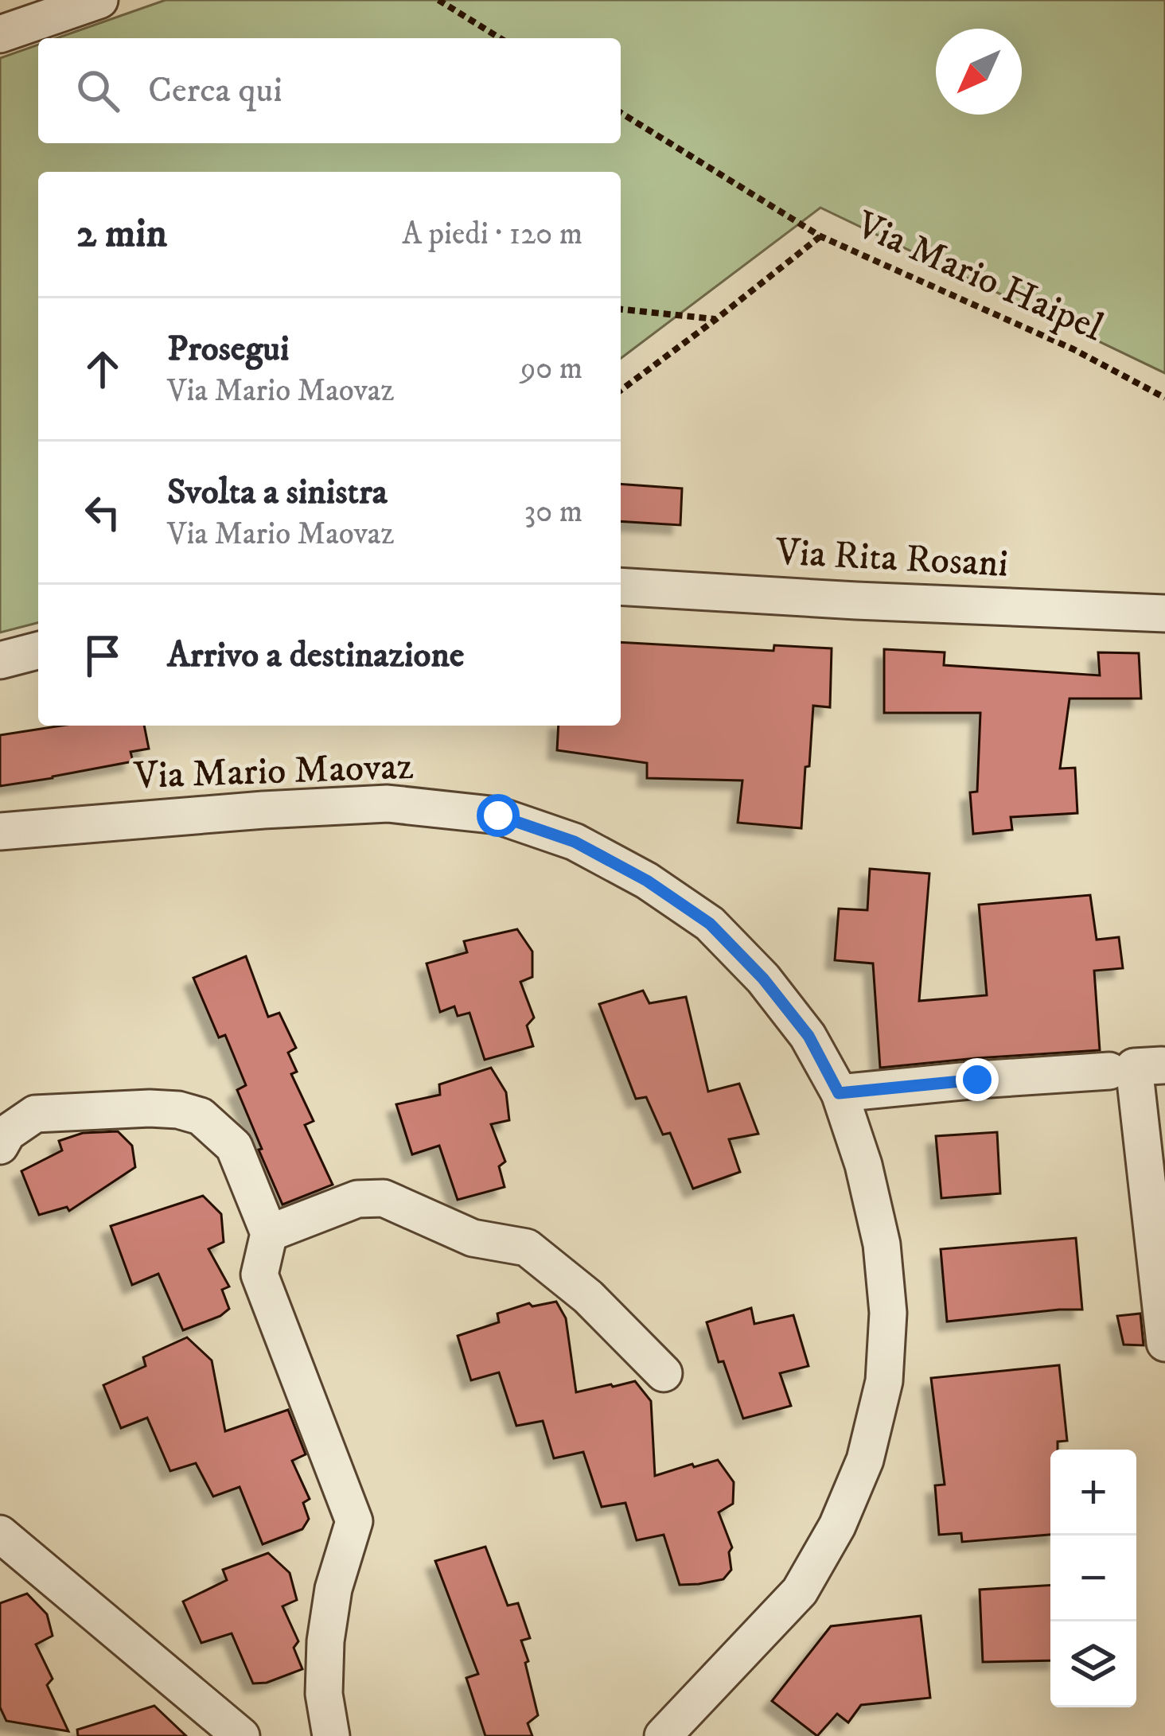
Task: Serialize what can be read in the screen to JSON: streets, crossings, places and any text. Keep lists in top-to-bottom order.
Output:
{
  "streets": {
    "street": ["Via Rita Rosani", "Via Mario Maovaz"],
    "path": ["Via Mario Haipel"]
  },
  "north": "bottom left",
  "page": {
    "search": "Cerca qui",
    "heading": ["2 min", "A piedi · 120 m"],
    "list": [
      ["Prosegui", "Via Mario Maovaz", "90 m"],
      ["Svolta a sinistra", "Via Mario Maovaz", "30 m"],
      "Arrivo a destinazione"
    ],
    "map_buttons": ["+", "−"]
  }
}
